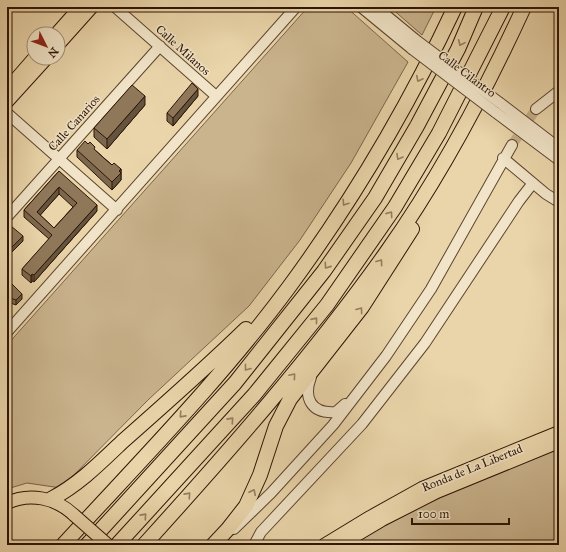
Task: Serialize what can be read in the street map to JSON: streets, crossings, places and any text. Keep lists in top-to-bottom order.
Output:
{
  "streets": {
    "main road": ["Ronda de La Libertad"],
    "street": ["Calle Milanos", "Calle Cilantro", "Calle Canarios"]
  },
  "crossings": [
    ["Calle Milanos", "Calle Canarios"]
  ],
  "scale_bar": "100 m",
  "north": "bottom right"
}
